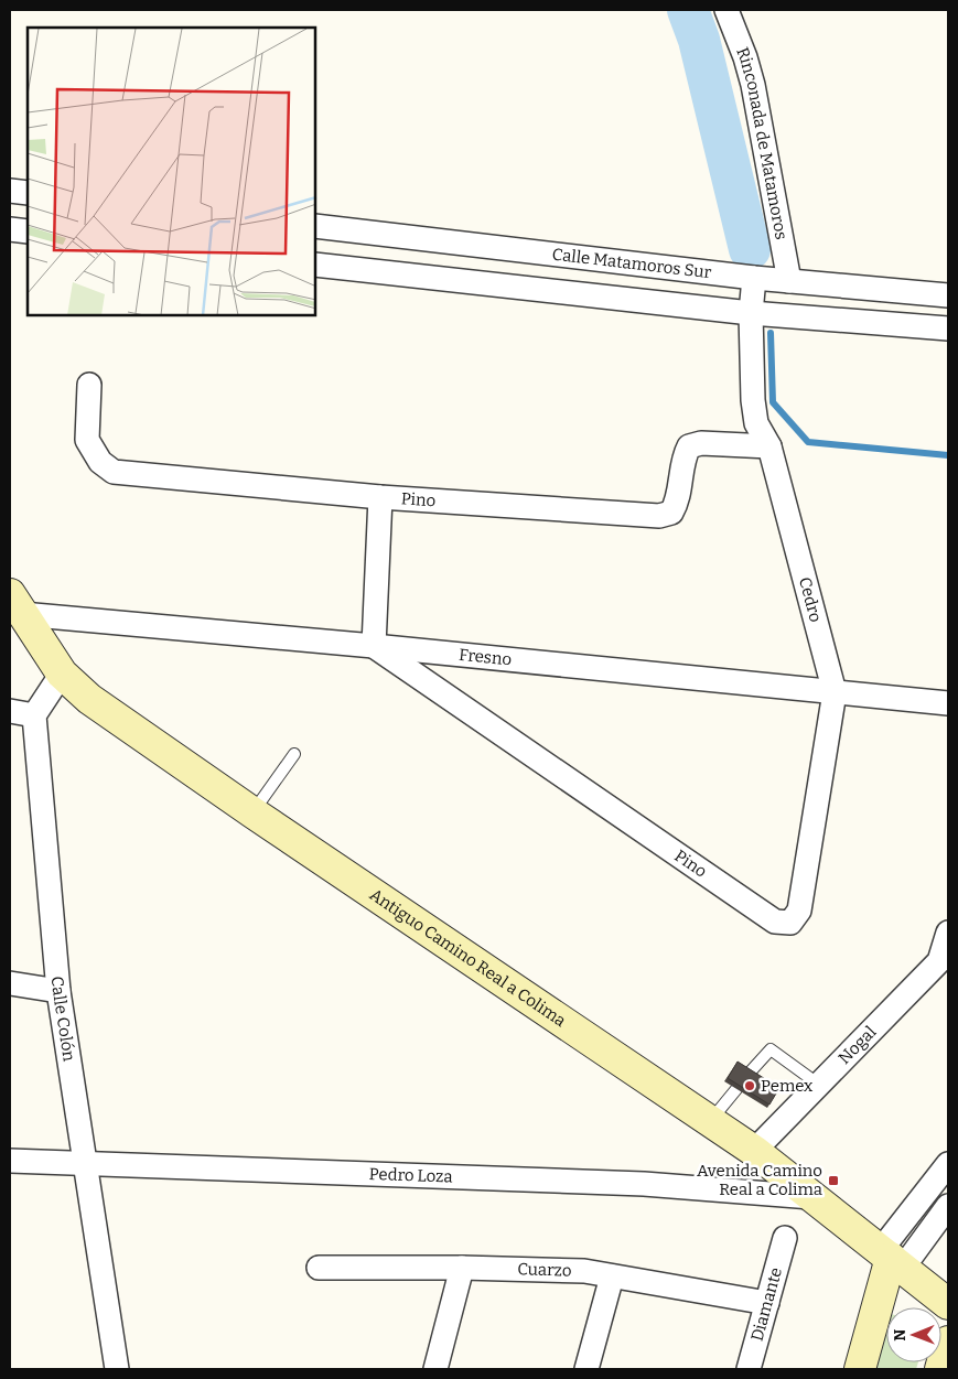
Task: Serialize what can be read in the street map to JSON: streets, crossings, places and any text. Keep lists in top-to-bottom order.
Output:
{
  "streets": {
    "main road": ["Antiguo Camino Real a Colima"],
    "street": [
      "Rinconada de Matamoros",
      "Calle Matamoros Sur",
      "Pino",
      "Cedro",
      "Fresno",
      "Calle Colón",
      "Nogal",
      "Pedro Loza",
      "Cuarzo",
      "Diamante"
    ]
  },
  "crossings": [
    ["Rinconada de Matamoros", "Calle Matamoros Sur"],
    ["Calle Matamoros Sur", "Cedro"],
    ["Pino", "Cedro"],
    ["Pino", "Fresno"],
    ["Cedro", "Fresno"],
    ["Fresno", "Antiguo Camino Real a Colima"],
    ["Antiguo Camino Real a Colima", "Nogal"],
    ["Antiguo Camino Real a Colima", "Pedro Loza"],
    ["Calle Colón", "Pedro Loza"],
    ["Cuarzo", "Diamante"]
  ],
  "places": {
    "other": ["Pemex"],
    "transit": ["Avenida Camino Real a Colima"]
  },
  "north": "left"
}
